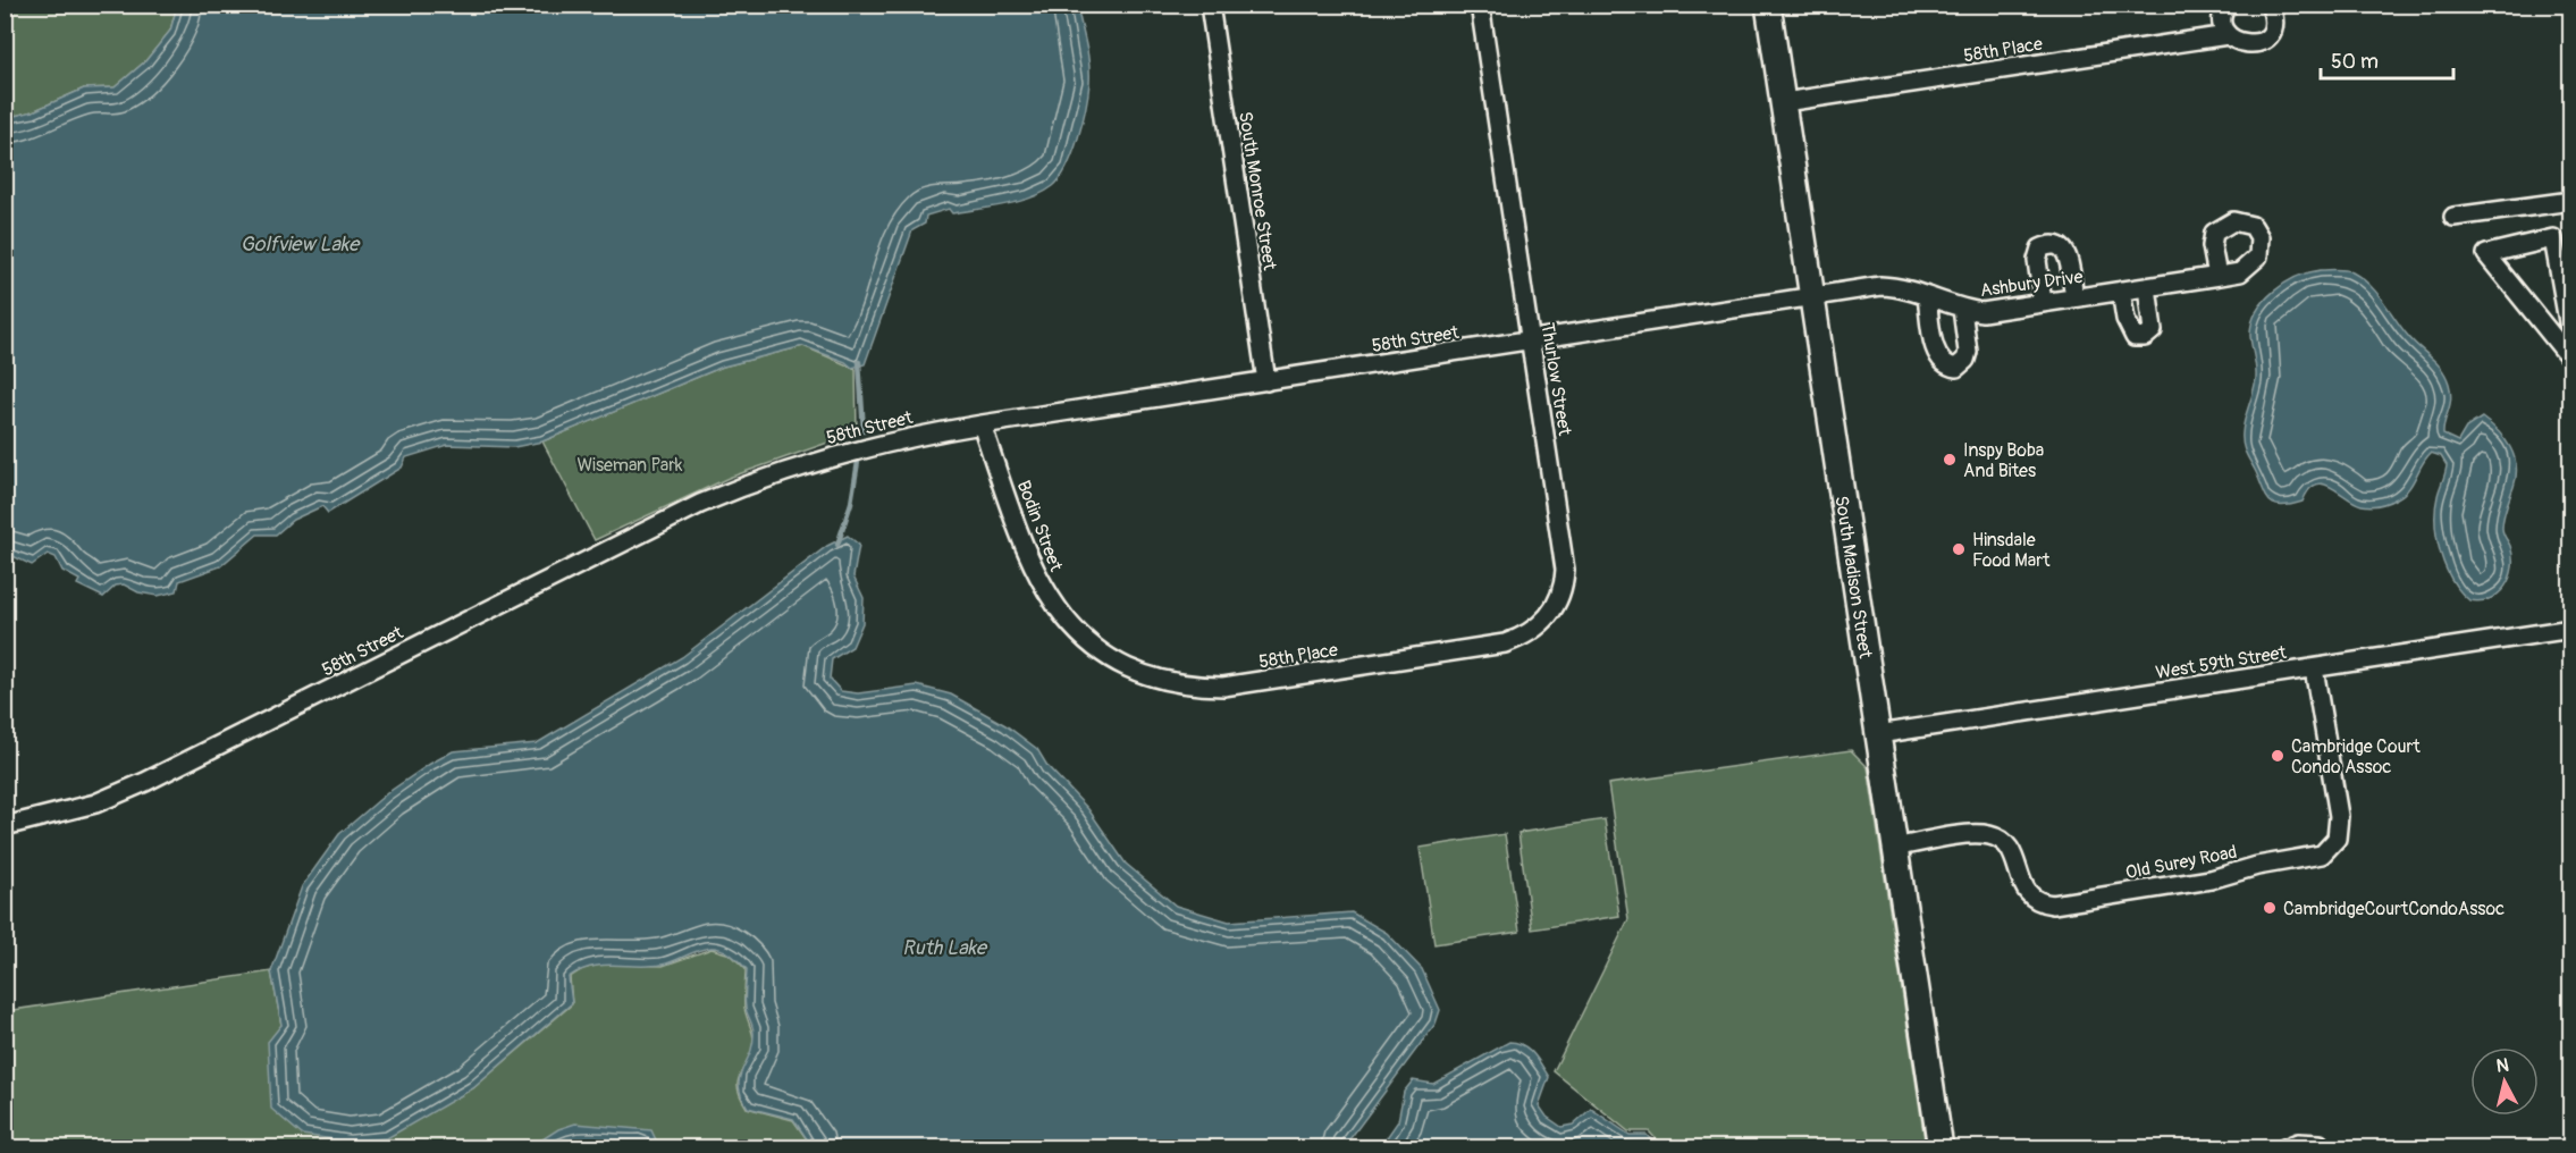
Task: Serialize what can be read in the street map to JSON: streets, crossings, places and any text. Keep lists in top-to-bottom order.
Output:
{
  "streets": {
    "street": [
      "58th Place",
      "South Monroe Street",
      "Ashbury Drive",
      "58th Street",
      "Thurlow Street",
      "Bodin Street",
      "South Madison Street",
      "West 59th Street",
      "Old Surey Road"
    ]
  },
  "crossings": [
    ["58th Place", "Thurlow Street"],
    ["58th Place", "Bodin Street"],
    ["58th Place", "South Madison Street"],
    ["South Monroe Street", "58th Street"],
    ["Ashbury Drive", "58th Street"],
    ["Ashbury Drive", "South Madison Street"],
    ["58th Street", "Thurlow Street"],
    ["58th Street", "Bodin Street"],
    ["58th Street", "South Madison Street"],
    ["South Madison Street", "West 59th Street"],
    ["South Madison Street", "Old Surey Road"],
    ["West 59th Street", "Old Surey Road"]
  ],
  "water": ["Golfview Lake", "Ruth Lake"],
  "parks": ["Wiseman Park"],
  "places": [
    "Inspy Boba And Bites",
    "Hinsdale Food Mart",
    "Cambridge Court Condo Assoc",
    "CambridgeCourtCondoAssoc"
  ],
  "scale_bar": "50 m",
  "north": "top"
}
